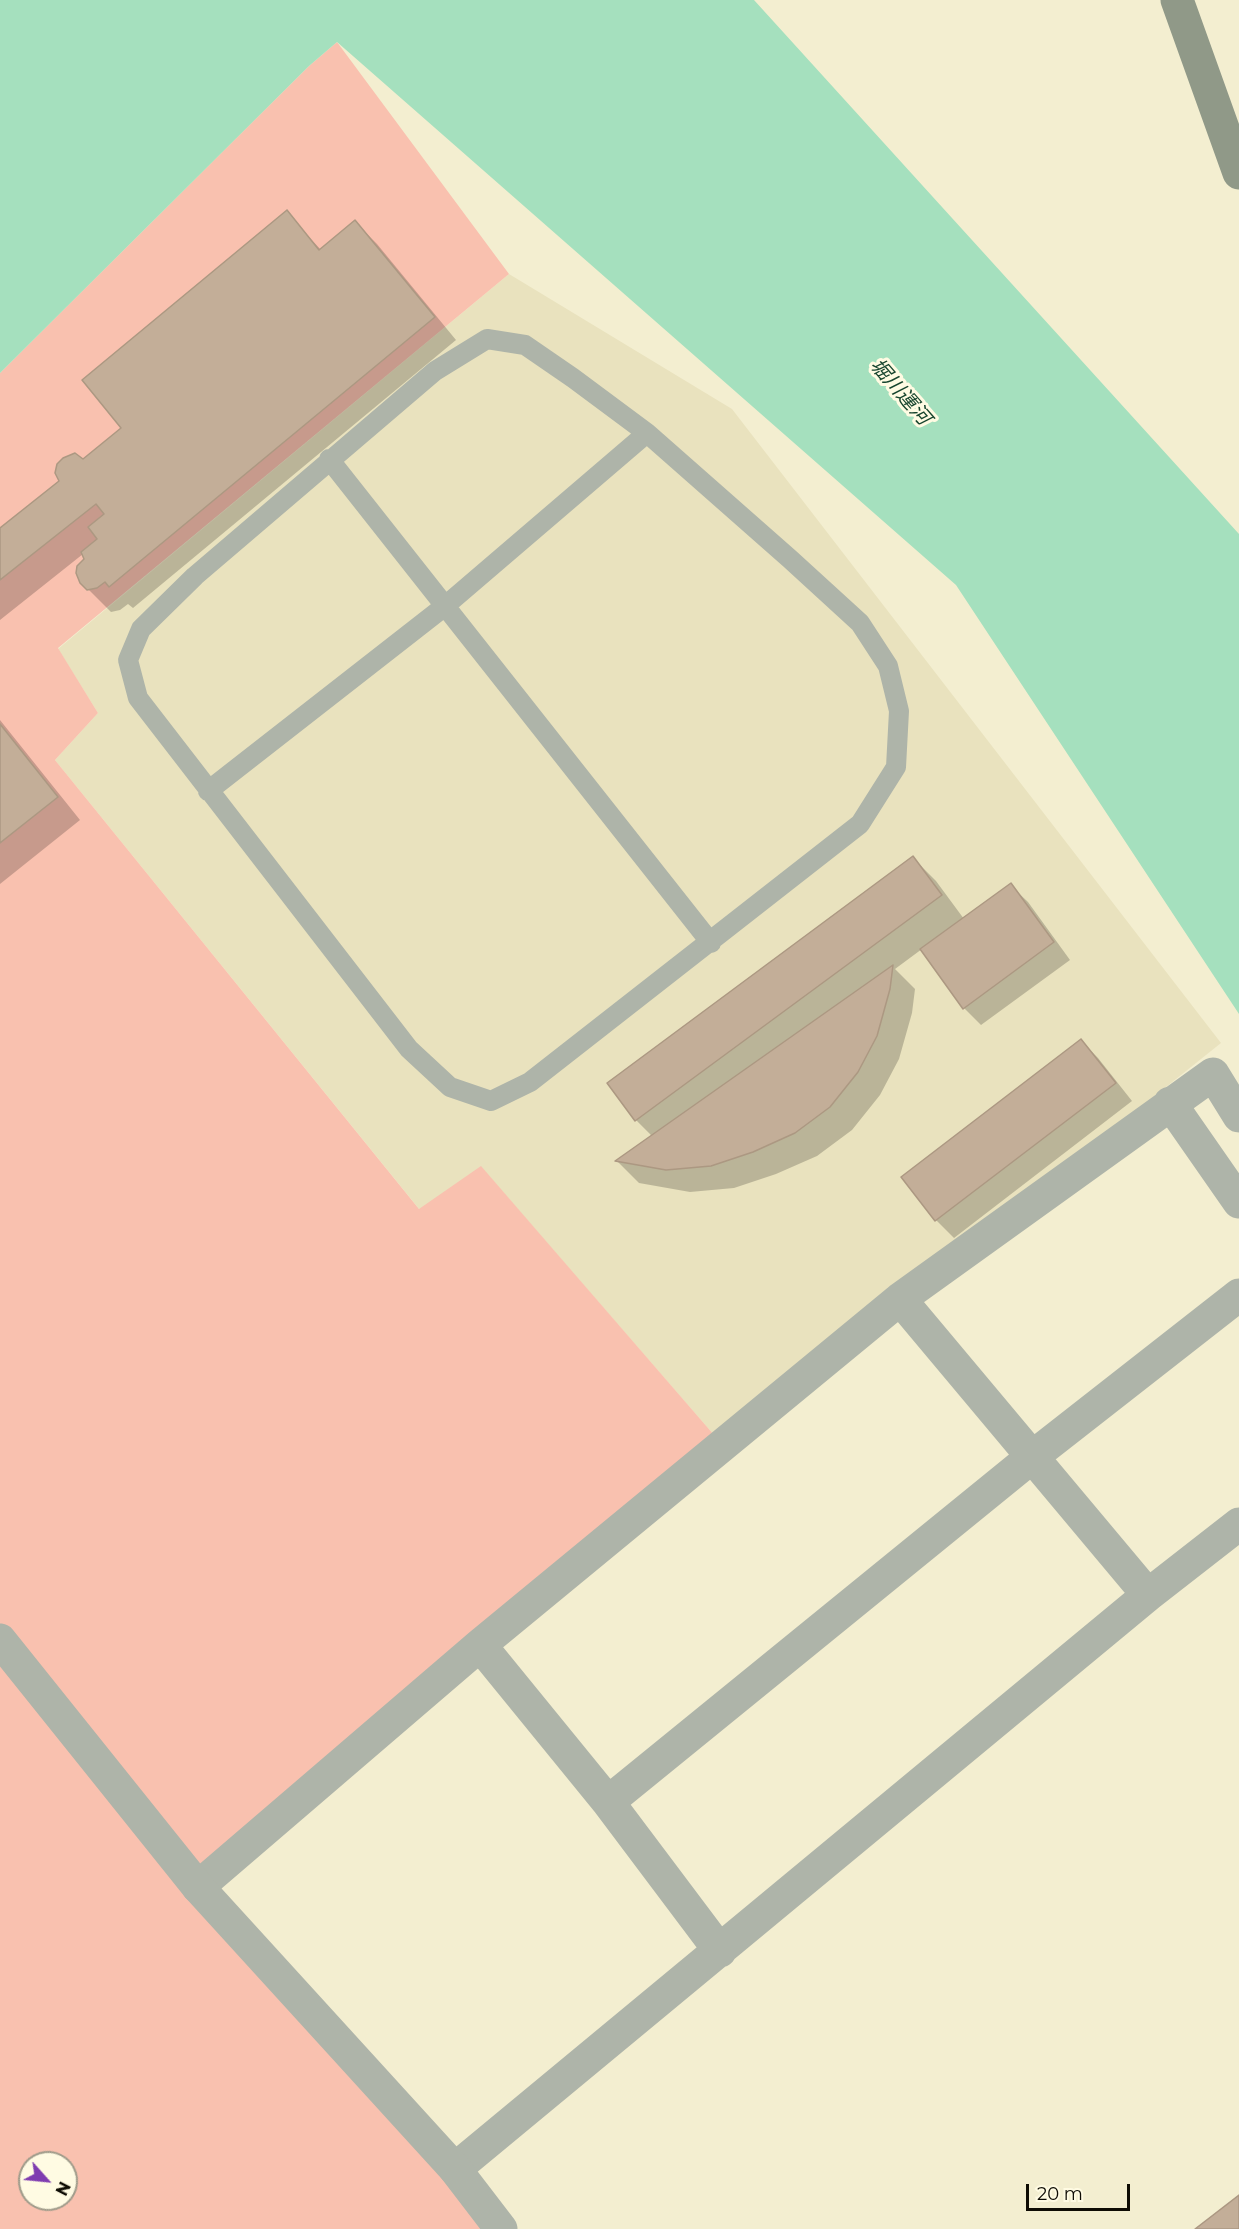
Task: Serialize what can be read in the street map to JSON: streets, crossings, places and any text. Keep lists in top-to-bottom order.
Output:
{
  "water": ["堀川運河"],
  "scale_bar": "20 m",
  "north": "bottom right"
}
